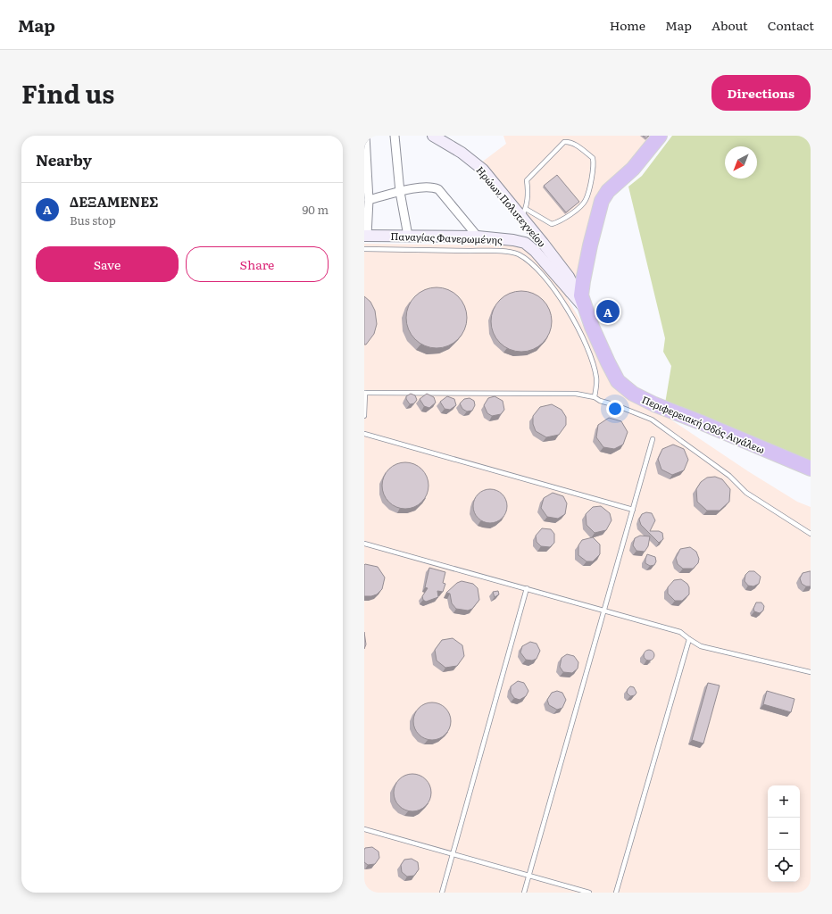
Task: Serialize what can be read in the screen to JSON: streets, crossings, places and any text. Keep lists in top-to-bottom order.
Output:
{
  "streets": {
    "highway": ["Περιφερειακή Οδός Αιγάλεω"],
    "main road": ["Ηρώων Πολυτεχνείου", "Παναγίας Φανερωμένης"]
  },
  "crossings": [
    ["Ηρώων Πολυτεχνείου", "Παναγίας Φανερωμένης"],
    ["Παναγίας Φανερωμένης", "Περιφερειακή Οδός Αιγάλεω"]
  ],
  "north": "bottom left",
  "page": {
    "header": "Map",
    "nav": [
      "Home",
      "Map",
      "About",
      "Contact"
    ],
    "title": "Find us",
    "buttons": [
      "Directions",
      ["Save", "Share"]
    ],
    "heading": "Nearby",
    "list": [
      {
        "mark": "A",
        "name": "ΔΕΞΑΜΕΝΕΣ",
        "note": "Bus stop",
        "value": "90 m"
      }
    ],
    "pins": "A",
    "map_buttons": ["+", "−"]
  }
}
